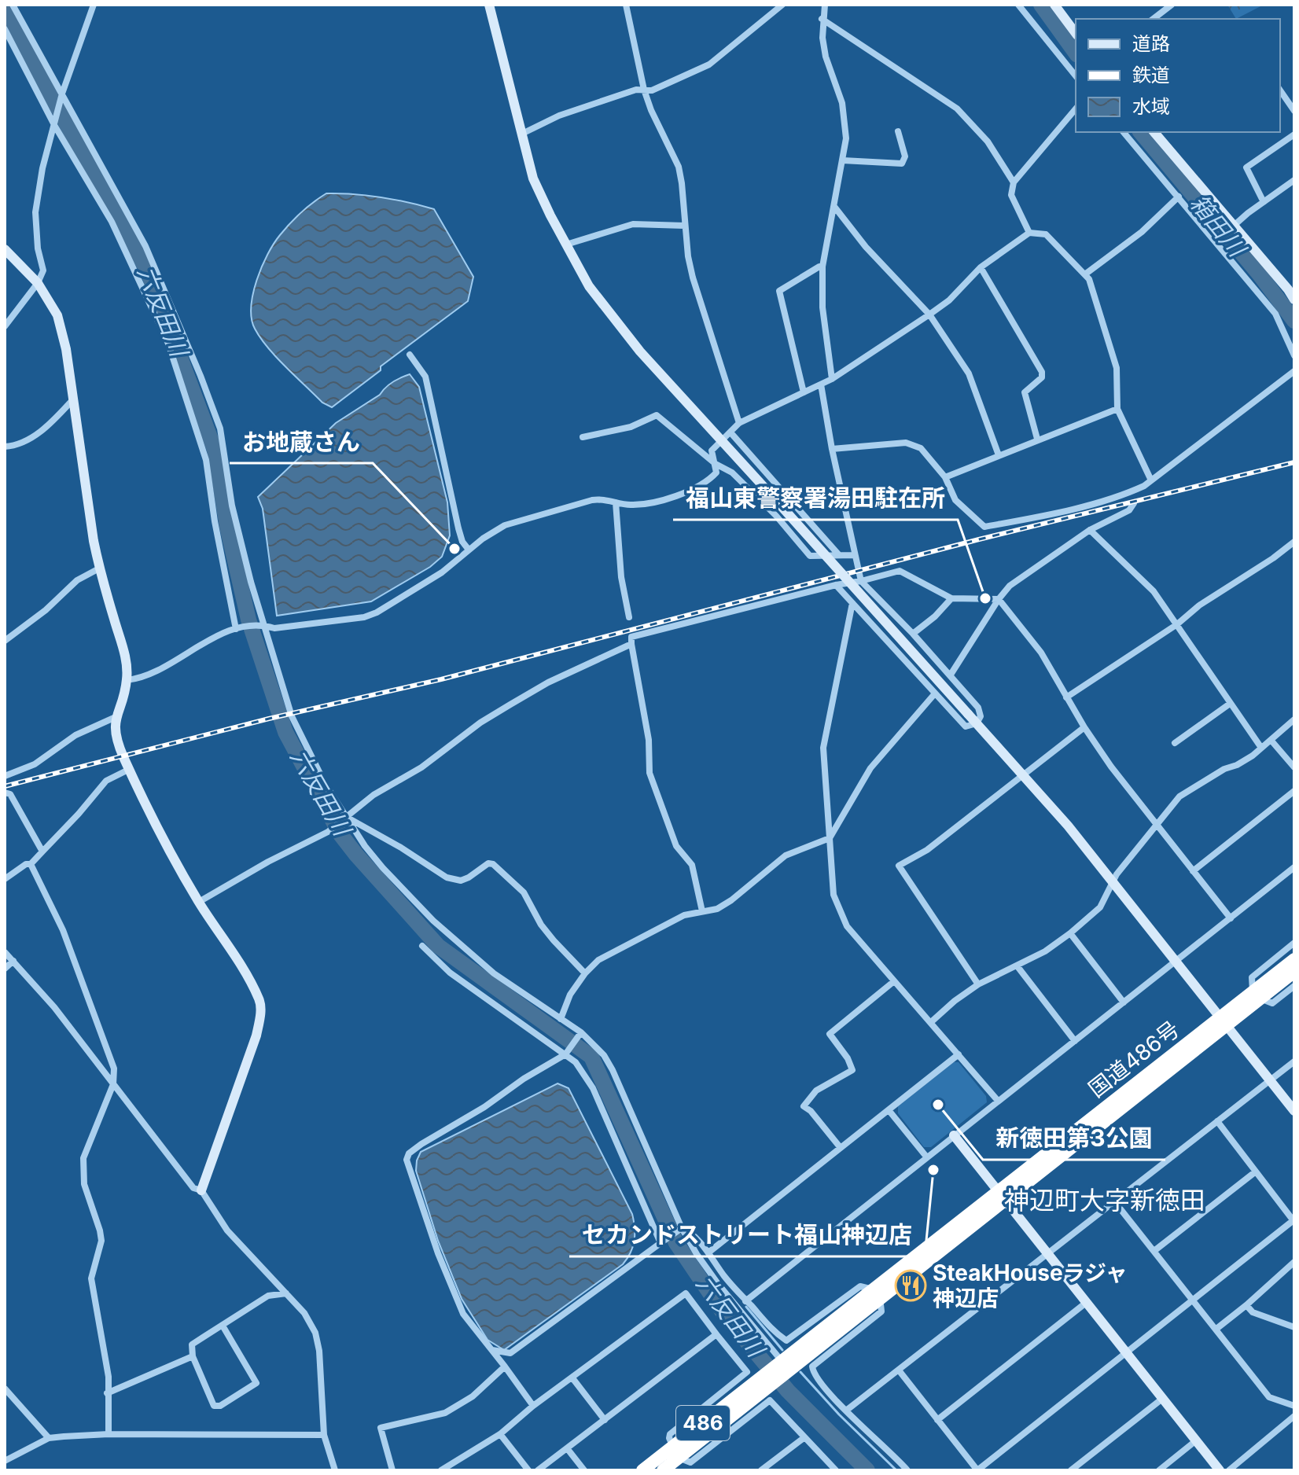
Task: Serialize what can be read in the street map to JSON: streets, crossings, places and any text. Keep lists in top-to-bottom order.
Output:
{
  "streets": {
    "highway": ["国道486号", "486"]
  },
  "districts": ["神辺町大字新徳田"],
  "water": ["箱田川", "六反田川"],
  "places": {
    "other": [
      "お地蔵さん",
      "福山東警察署湯田駐在所",
      "新徳田第3公園",
      "セカンドストリート福山神辺店"
    ],
    "restaurant": ["SteakHouseラジャ 神辺店"]
  },
  "legend": ["道路", "鉄道", "水域"]
}
